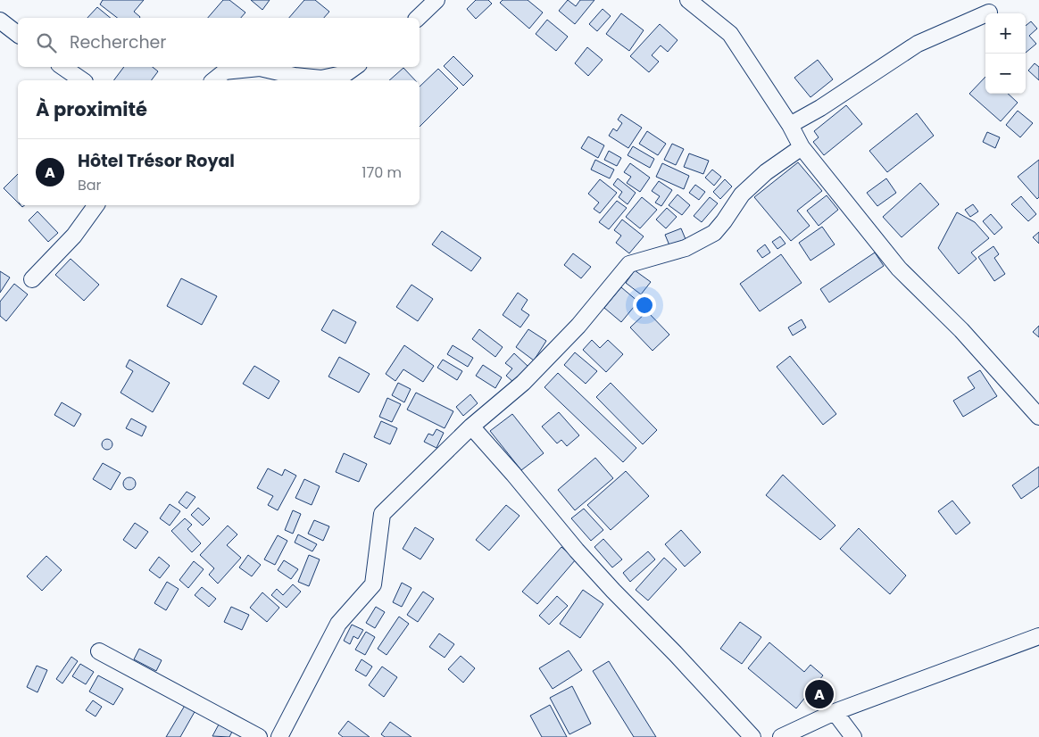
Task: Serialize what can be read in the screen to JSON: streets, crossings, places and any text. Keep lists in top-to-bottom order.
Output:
{
  "page": {
    "map_buttons": ["+", "−"],
    "search": "Rechercher",
    "heading": "À proximité",
    "list": [
      {
        "mark": "A",
        "name": "Hôtel Trésor Royal",
        "note": "Bar",
        "value": "170 m"
      }
    ],
    "pins": "A"
  }
}
